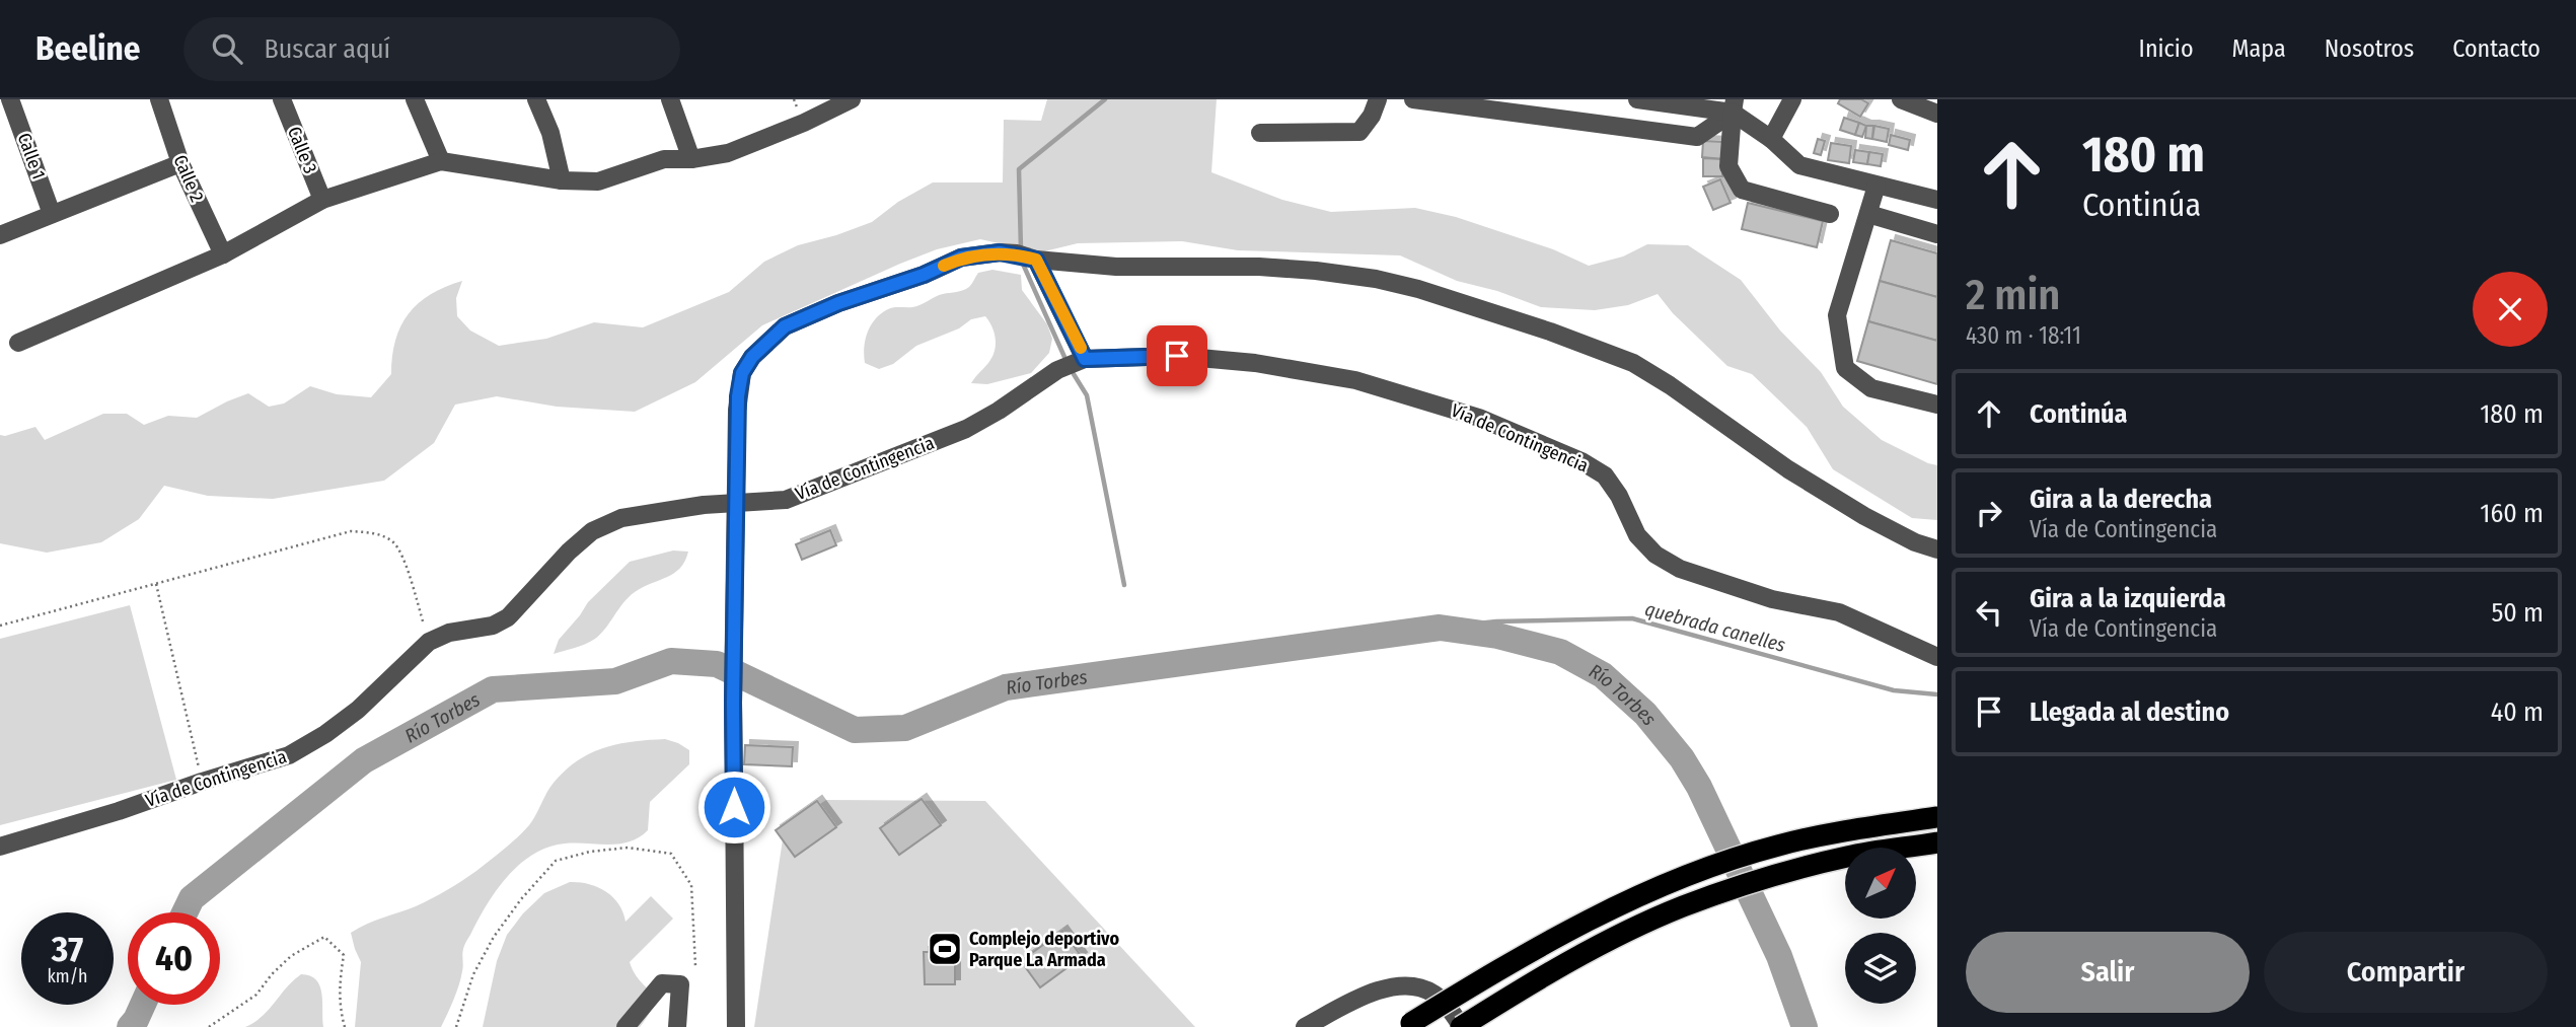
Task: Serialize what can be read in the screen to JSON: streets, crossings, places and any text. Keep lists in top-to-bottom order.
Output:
{
  "streets": {
    "street": [
      "Calle 3",
      "Calle 1",
      "Calle 2",
      "Vía de Contingencia"
    ]
  },
  "water": ["quebrada canelles", "Río Torbes"],
  "places": {
    "sports": ["Complejo deportivo Parque La Armada"]
  },
  "north": "top right",
  "page": {
    "header": "Beeline",
    "search": "Buscar aquí",
    "nav": [
      "Inicio",
      "Mapa",
      "Nosotros",
      "Contacto"
    ],
    "turn": ["180 m", "Continúa"],
    "heading": ["2 min", "430 m · 18:11"],
    "list": [
      {
        "name": "Continúa",
        "value": "180 m"
      },
      {
        "name": "Gira a la derecha",
        "note": "Vía de Contingencia",
        "value": "160 m"
      },
      {
        "name": "Gira a la izquierda",
        "note": "Vía de Contingencia",
        "value": "50 m"
      },
      {
        "name": "Llegada al destino",
        "value": "40 m"
      }
    ],
    "speed": "37 km/h",
    "limit": "40",
    "buttons": ["Salir", "Compartir"]
  }
}
